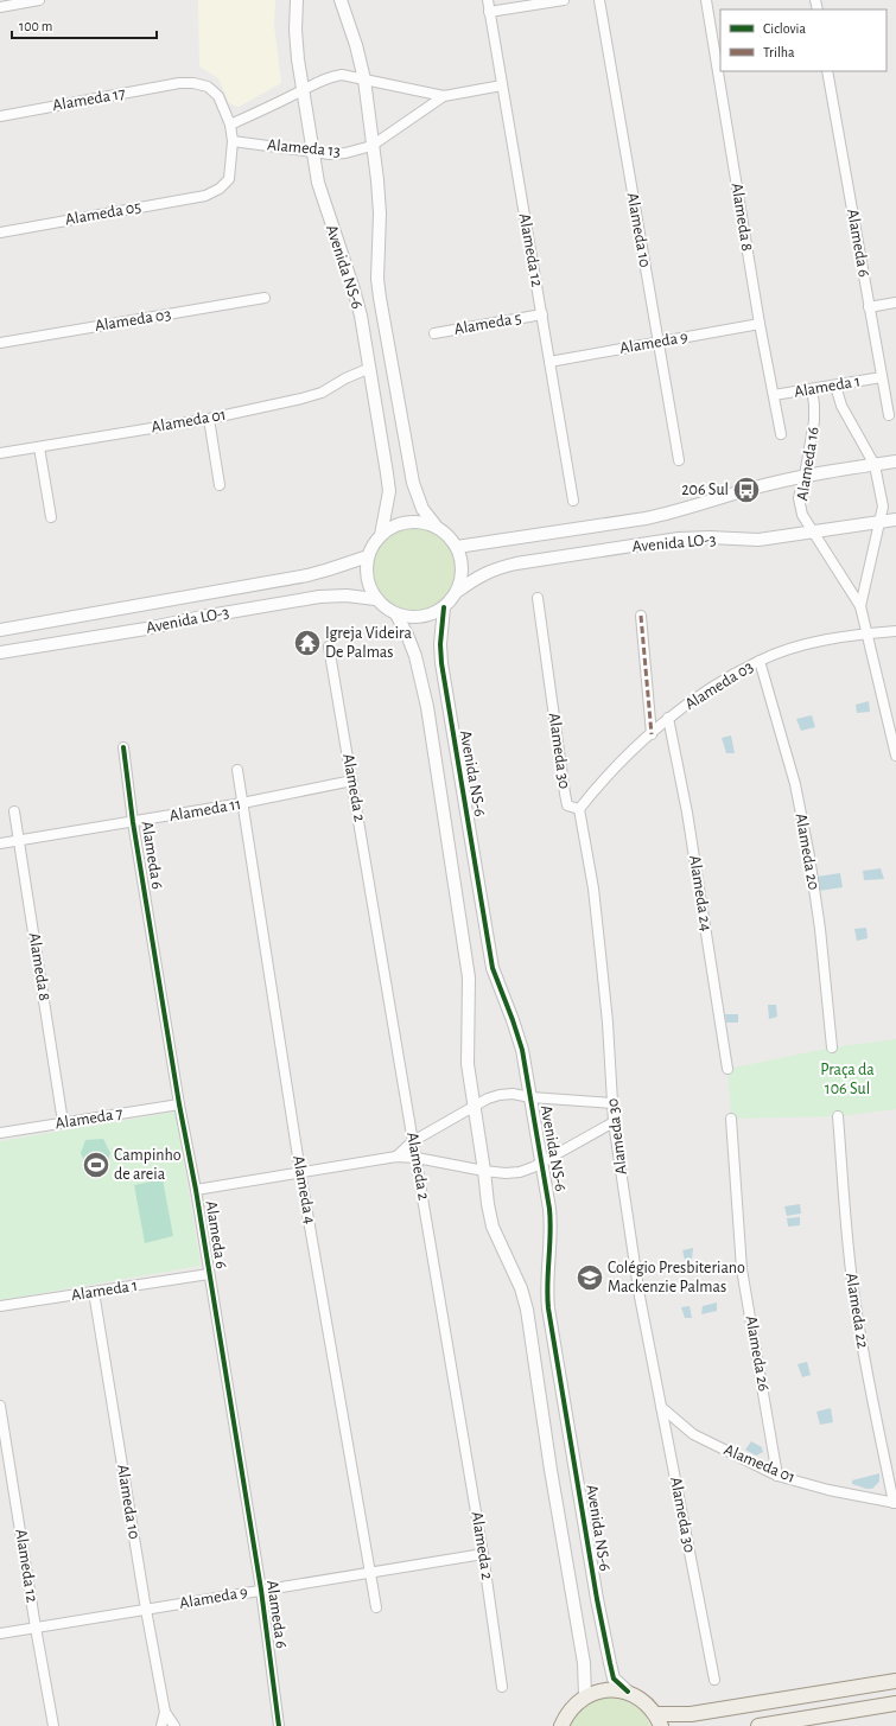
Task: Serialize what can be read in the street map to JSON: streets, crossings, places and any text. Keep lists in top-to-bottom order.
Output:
{
  "streets": {
    "street": [
      "Alameda 17",
      "Alameda 13",
      "Alameda 05",
      "Alameda 8",
      "Alameda 10",
      "Alameda 6",
      "Alameda 12",
      "Avenida NS-6",
      "Alameda 03",
      "Alameda 5",
      "Alameda 9",
      "Alameda 1",
      "Alameda 01",
      "Alameda 16",
      "Avenida LO-3",
      "Alameda 30",
      "Alameda 2",
      "Alameda 11",
      "Alameda 20",
      "Alameda 24",
      "Alameda 7",
      "Alameda 4",
      "Alameda 22",
      "Alameda 26"
    ]
  },
  "crossings": [
    ["Alameda 17", "Alameda 13"],
    ["Alameda 17", "Alameda 05"],
    ["Alameda 13", "Alameda 12"],
    ["Alameda 13", "Avenida NS-6"],
    ["Alameda 8", "Alameda 9"],
    ["Alameda 8", "Alameda 1"],
    ["Alameda 8", "Alameda 11"],
    ["Alameda 8", "Alameda 7"],
    ["Alameda 10", "Alameda 9"],
    ["Alameda 10", "Alameda 1"],
    ["Alameda 6", "Alameda 9"],
    ["Alameda 6", "Alameda 1"],
    ["Alameda 6", "Alameda 11"],
    ["Alameda 6", "Alameda 7"],
    ["Alameda 12", "Alameda 5"],
    ["Alameda 12", "Alameda 9"],
    ["Avenida NS-6", "Alameda 01"],
    ["Avenida NS-6", "Avenida LO-3"],
    ["Alameda 03", "Alameda 16"],
    ["Alameda 03", "Alameda 30"],
    ["Alameda 03", "Alameda 20"],
    ["Alameda 03", "Alameda 24"],
    ["Alameda 9", "Alameda 2"],
    ["Alameda 9", "Alameda 4"],
    ["Alameda 1", "Alameda 16"],
    ["Alameda 01", "Alameda 30"],
    ["Alameda 01", "Alameda 22"],
    ["Alameda 01", "Alameda 26"],
    ["Alameda 16", "Avenida LO-3"],
    ["Alameda 2", "Alameda 11"],
    ["Alameda 11", "Alameda 4"]
  ],
  "parks": ["Praça da 106 Sul"],
  "places": {
    "bus stop": ["206 Sul"],
    "temple": ["Igreja Videira De Palmas"],
    "sports": ["Campinho de areia"],
    "school or university": ["Colégio Presbiteriano Mackenzie Palmas"]
  },
  "legend": ["Ciclovia", "Trilha"],
  "scale_bar": "100 m"
}
